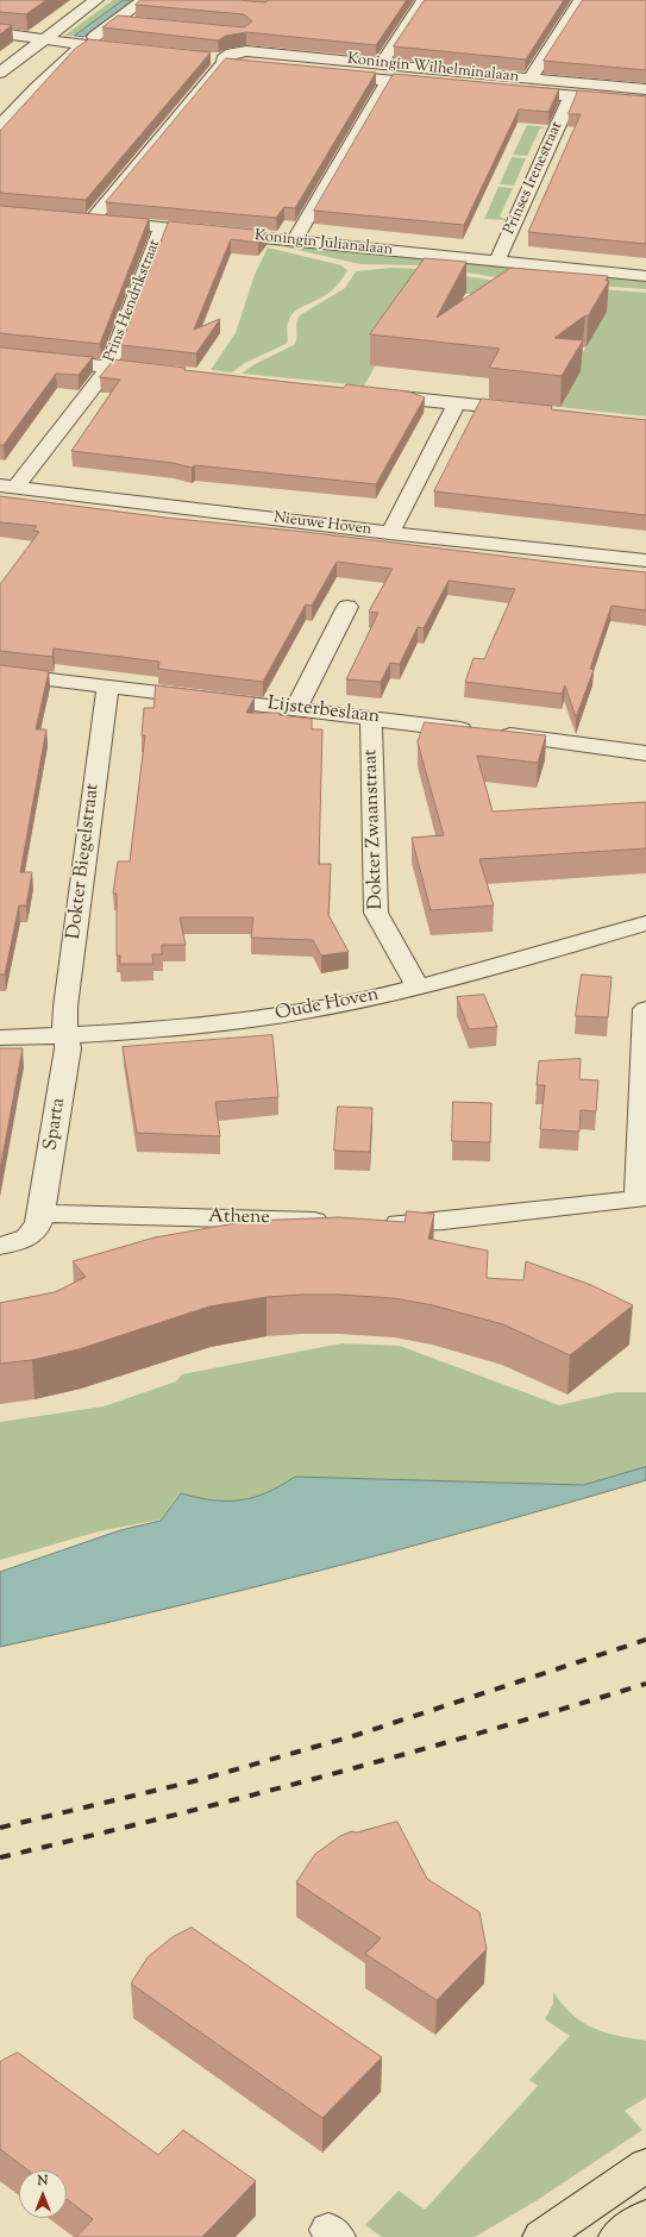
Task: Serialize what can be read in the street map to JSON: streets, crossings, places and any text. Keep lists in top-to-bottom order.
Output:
{
  "streets": {
    "street": [
      "Koningin Wilhelminalaan",
      "Prinses Irenestraat",
      "Koningin Julianalaan",
      "Prins Hendrikstraat",
      "Nieuwe Hoven",
      "Lijsterbeslaan",
      "Dokter Zwaanstraat",
      "Dokter Biegelstraat",
      "Oude Hoven",
      "Sparta",
      "Athene"
    ]
  },
  "crossings": [
    ["Koningin Wilhelminalaan", "Prinses Irenestraat"],
    ["Prinses Irenestraat", "Koningin Julianalaan"],
    ["Koningin Julianalaan", "Prins Hendrikstraat"],
    ["Prins Hendrikstraat", "Nieuwe Hoven"],
    ["Lijsterbeslaan", "Dokter Zwaanstraat"],
    ["Lijsterbeslaan", "Dokter Biegelstraat"],
    ["Dokter Zwaanstraat", "Oude Hoven"],
    ["Dokter Biegelstraat", "Oude Hoven"],
    ["Dokter Biegelstraat", "Sparta"],
    ["Oude Hoven", "Sparta"],
    ["Sparta", "Athene"]
  ],
  "north": "top"
}
